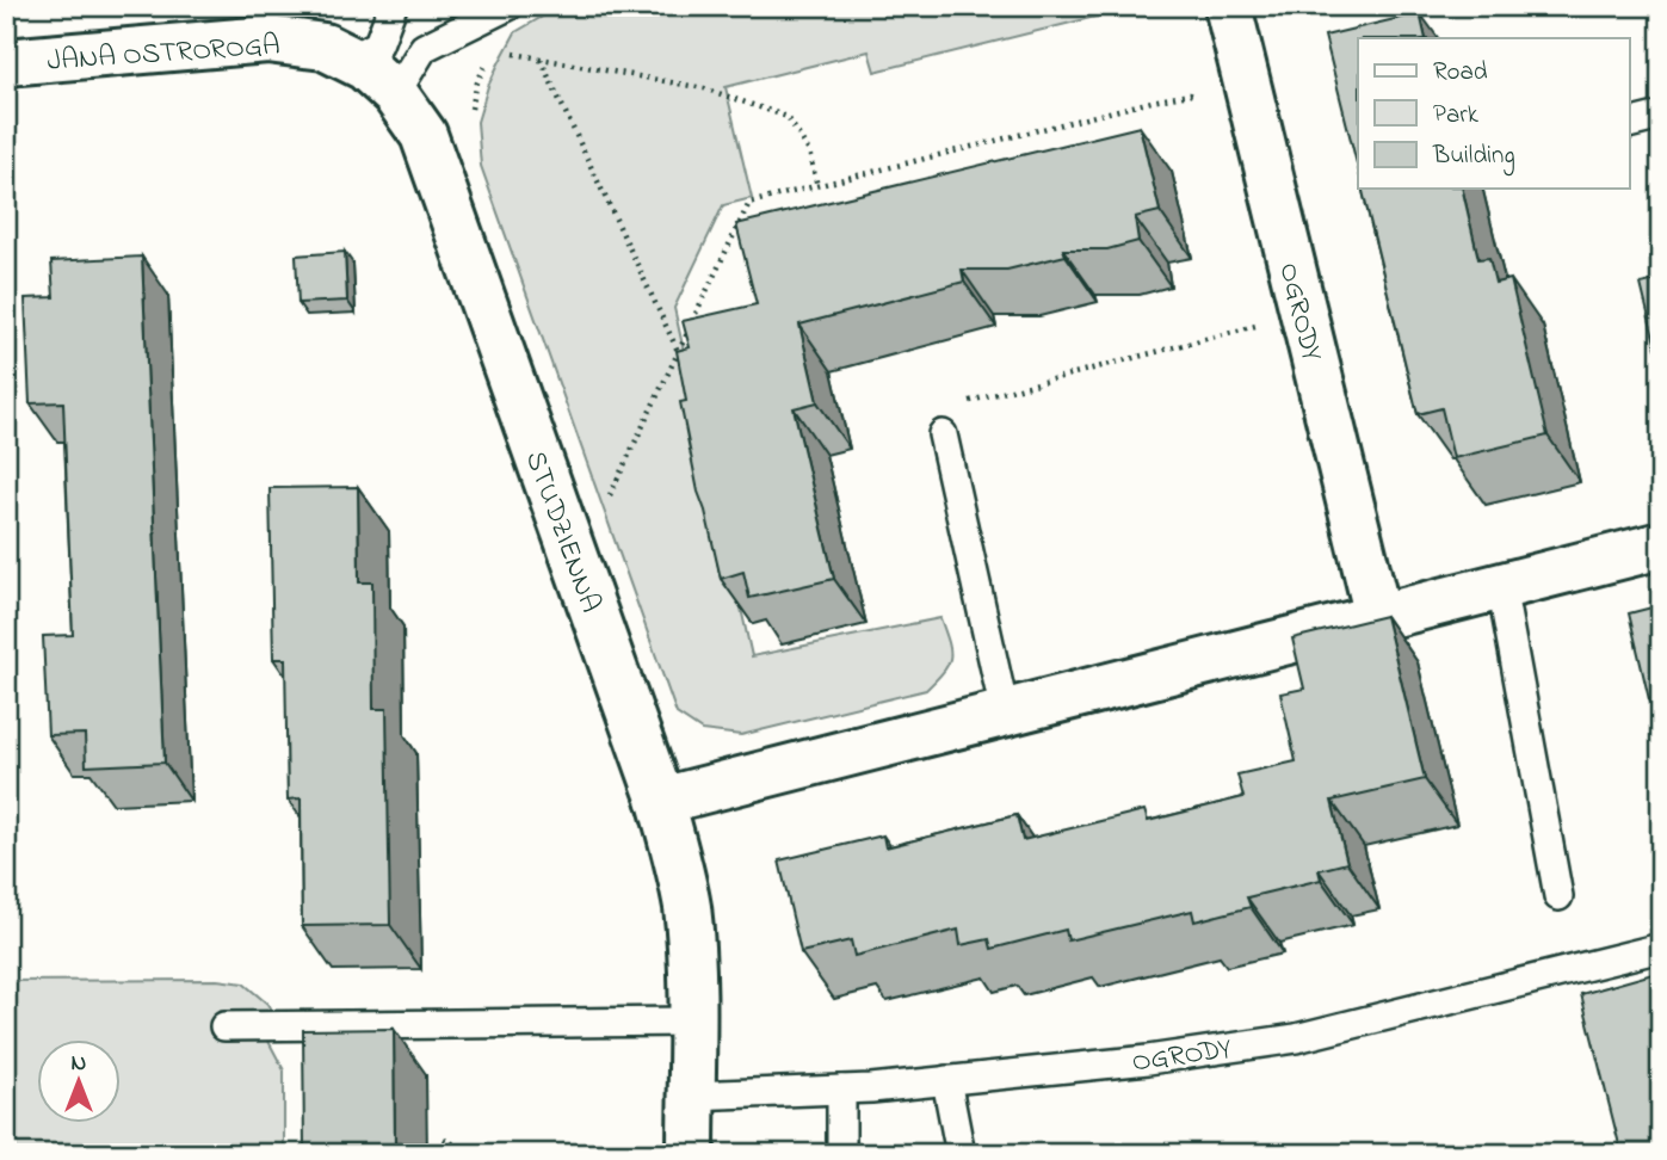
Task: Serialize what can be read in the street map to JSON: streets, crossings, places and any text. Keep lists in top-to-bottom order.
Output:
{
  "streets": {
    "street": ["JANA OSTROROGA", "OGRODY", "STUDZIENNA"]
  },
  "crossings": [
    ["JANA OSTROROGA", "STUDZIENNA"],
    ["OGRODY", "STUDZIENNA"]
  ],
  "legend": ["Road", "Park", "Building"],
  "north": "top"
}
